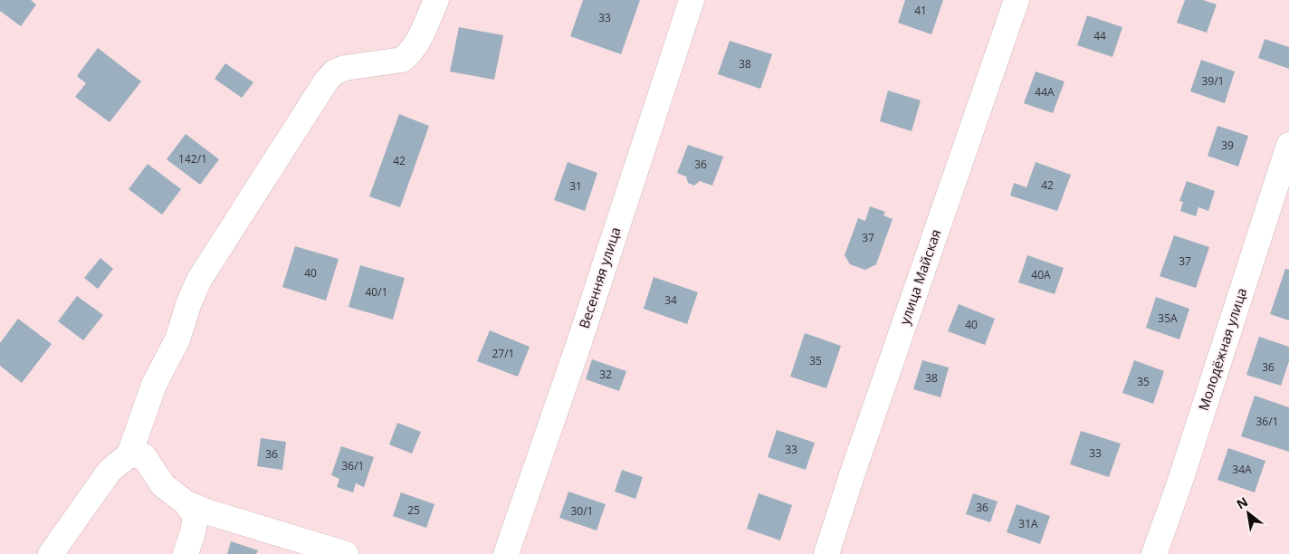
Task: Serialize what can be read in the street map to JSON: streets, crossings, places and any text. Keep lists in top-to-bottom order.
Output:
{
  "streets": {
    "street": ["улица Майская", "Весенняя улица", "Молодёжная улица"]
  },
  "house_numbers": [
    "41",
    "33",
    "44",
    "38",
    "39/1",
    "44А",
    "39",
    "142/1",
    "42",
    "36",
    "42",
    "31",
    "37",
    "37",
    "40",
    "40А",
    "40/1",
    "34",
    "35А",
    "40",
    "27/1",
    "35",
    "36",
    "32",
    "38",
    "35",
    "36/1",
    "33",
    "33",
    "36",
    "36/1",
    "34А",
    "36",
    "25",
    "30/1",
    "31А"
  ],
  "north": "top left"
}
